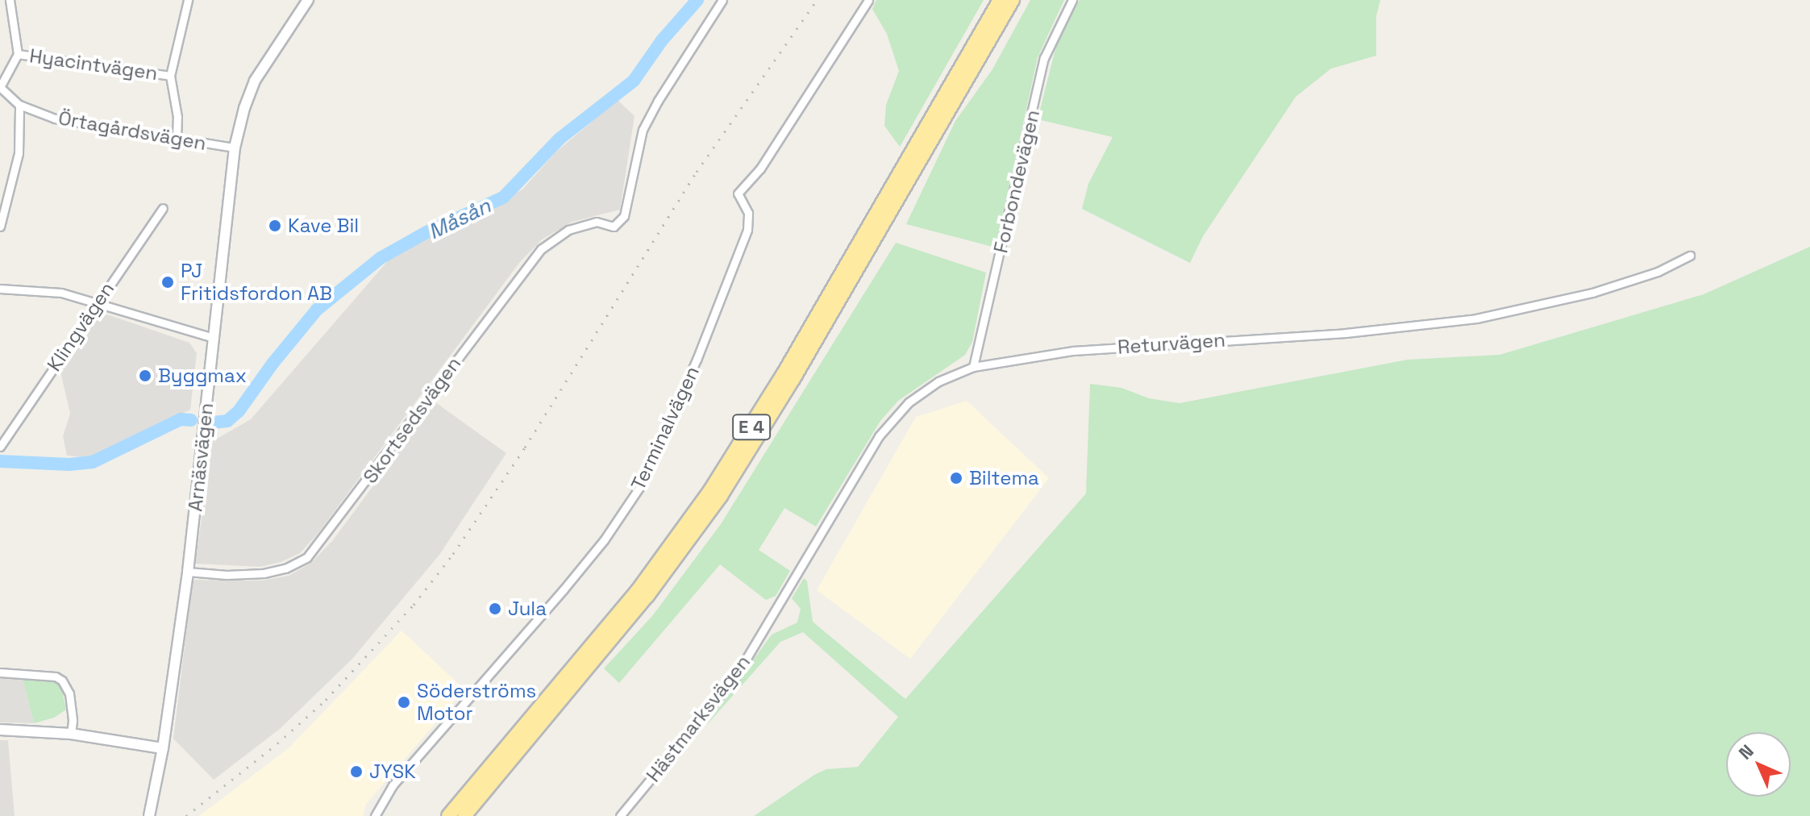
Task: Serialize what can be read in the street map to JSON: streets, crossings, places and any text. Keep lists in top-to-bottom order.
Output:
{
  "streets": {
    "highway": ["E 4"],
    "street": [
      "Hyacintvägen",
      "Örtagårdsvägen",
      "Forbondevägen",
      "Klingvägen",
      "Returvägen",
      "Skortsedsvägen",
      "Terminalvägen",
      "Arnäsvägen",
      "Hästmarksvägen"
    ]
  },
  "crossings": [
    ["Örtagårdsvägen", "Arnäsvägen"],
    ["Forbondevägen", "Returvägen"],
    ["Returvägen", "Hästmarksvägen"],
    ["Skortsedsvägen", "Arnäsvägen"]
  ],
  "water": ["Måsån"],
  "places": [
    "Kave Bil",
    "PJ Fritidsfordon AB",
    "Byggmax",
    "Biltema",
    "Jula",
    "Söderströms Motor",
    "JYSK"
  ],
  "north": "top left"
}
